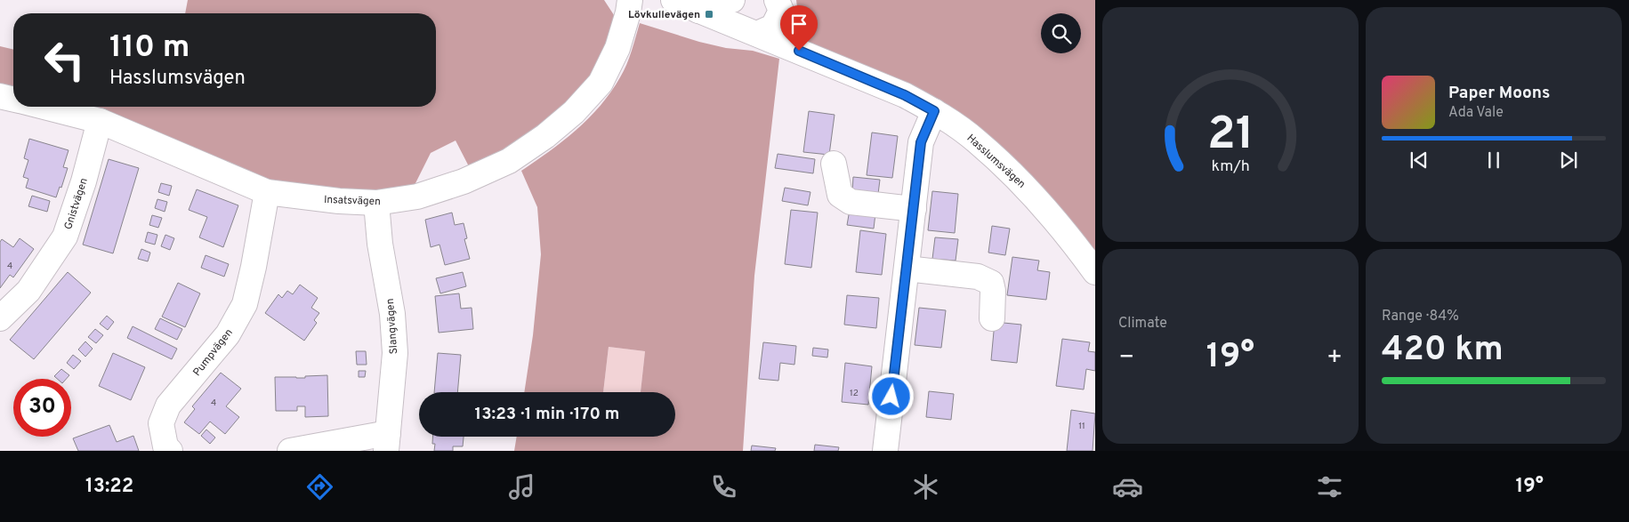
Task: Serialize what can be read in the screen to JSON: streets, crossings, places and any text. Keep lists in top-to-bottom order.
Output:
{
  "streets": {
    "street": [
      "Hasslumsvägen",
      "Insatsvägen",
      "Gnistvägen",
      "Slangvägen",
      "Pumpvägen"
    ]
  },
  "crossings": [
    ["Insatsvägen", "Gnistvägen"],
    ["Insatsvägen", "Slangvägen"],
    ["Insatsvägen", "Pumpvägen"]
  ],
  "places": {
    "transit": ["Lövkullevägen"]
  },
  "house_numbers": [
    "4",
    "12",
    "4",
    "11"
  ],
  "page": {
    "turn": ["110 m", "Hasslumsvägen"],
    "song": ["Paper Moons", "Ada Vale"],
    "tile": [
      "Climate",
      ["Range · 84%", "420 km"]
    ],
    "heat": ["−", "19°", "+"],
    "limit": "30",
    "trip": "13:23 · 1 min · 170 m",
    "tabs": ["13:22", "19°"],
    "gauge": ["21", "km/h"]
  }
}
